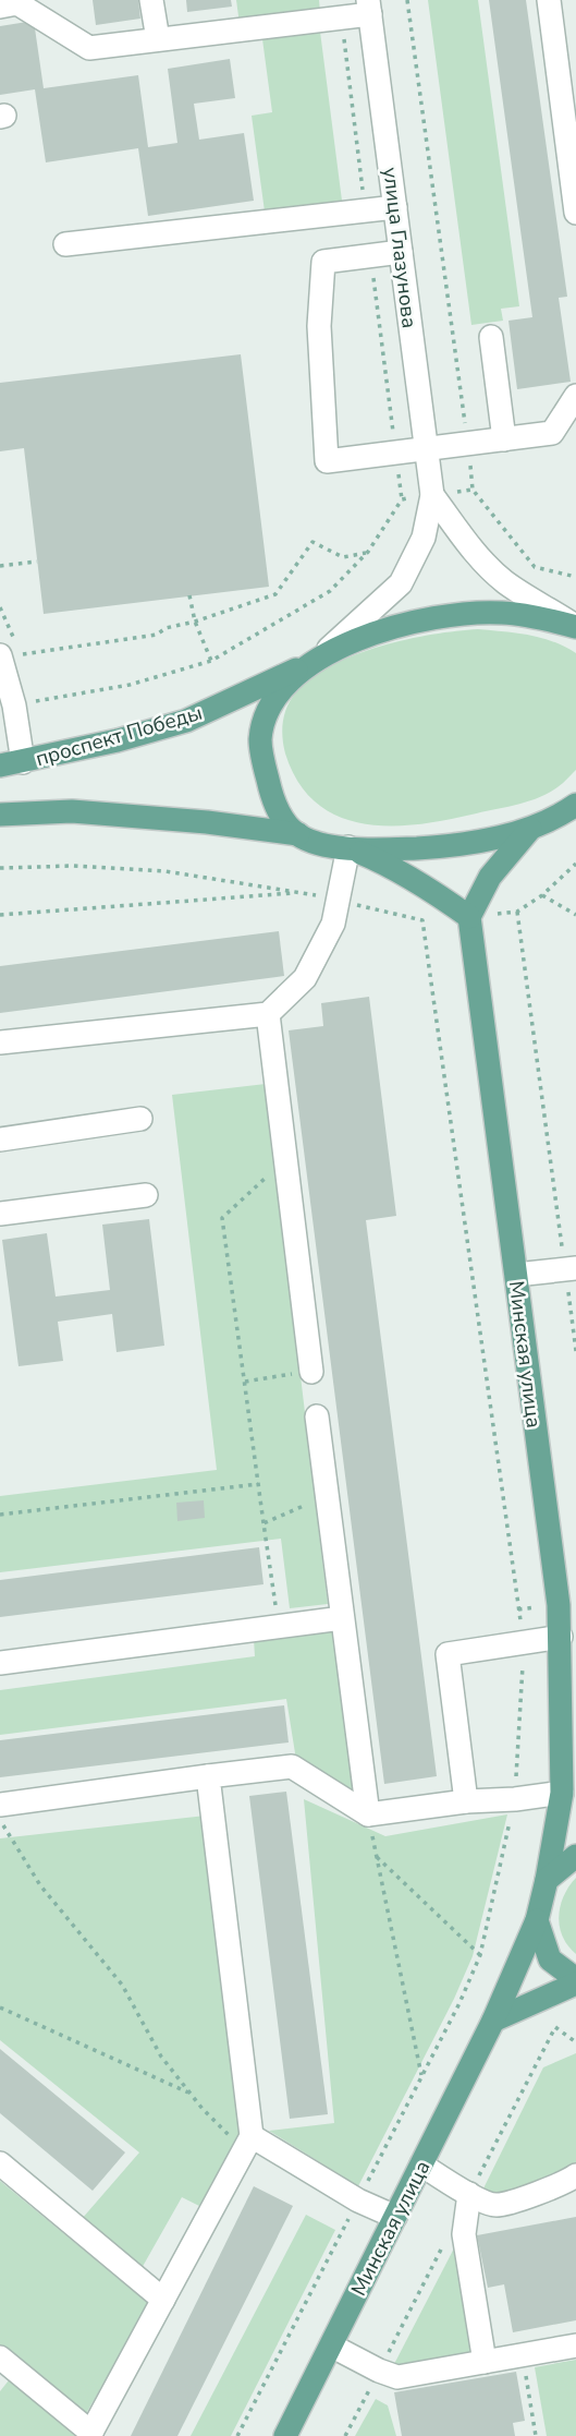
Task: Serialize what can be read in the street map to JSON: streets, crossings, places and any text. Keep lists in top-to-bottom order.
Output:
{
  "streets": {
    "main road": ["проспект Победы", "Минская улица"],
    "street": ["улица Глазунова"]
  },
  "crossings": [
    ["улица Глазунова", "проспект Победы"]
  ]
}
